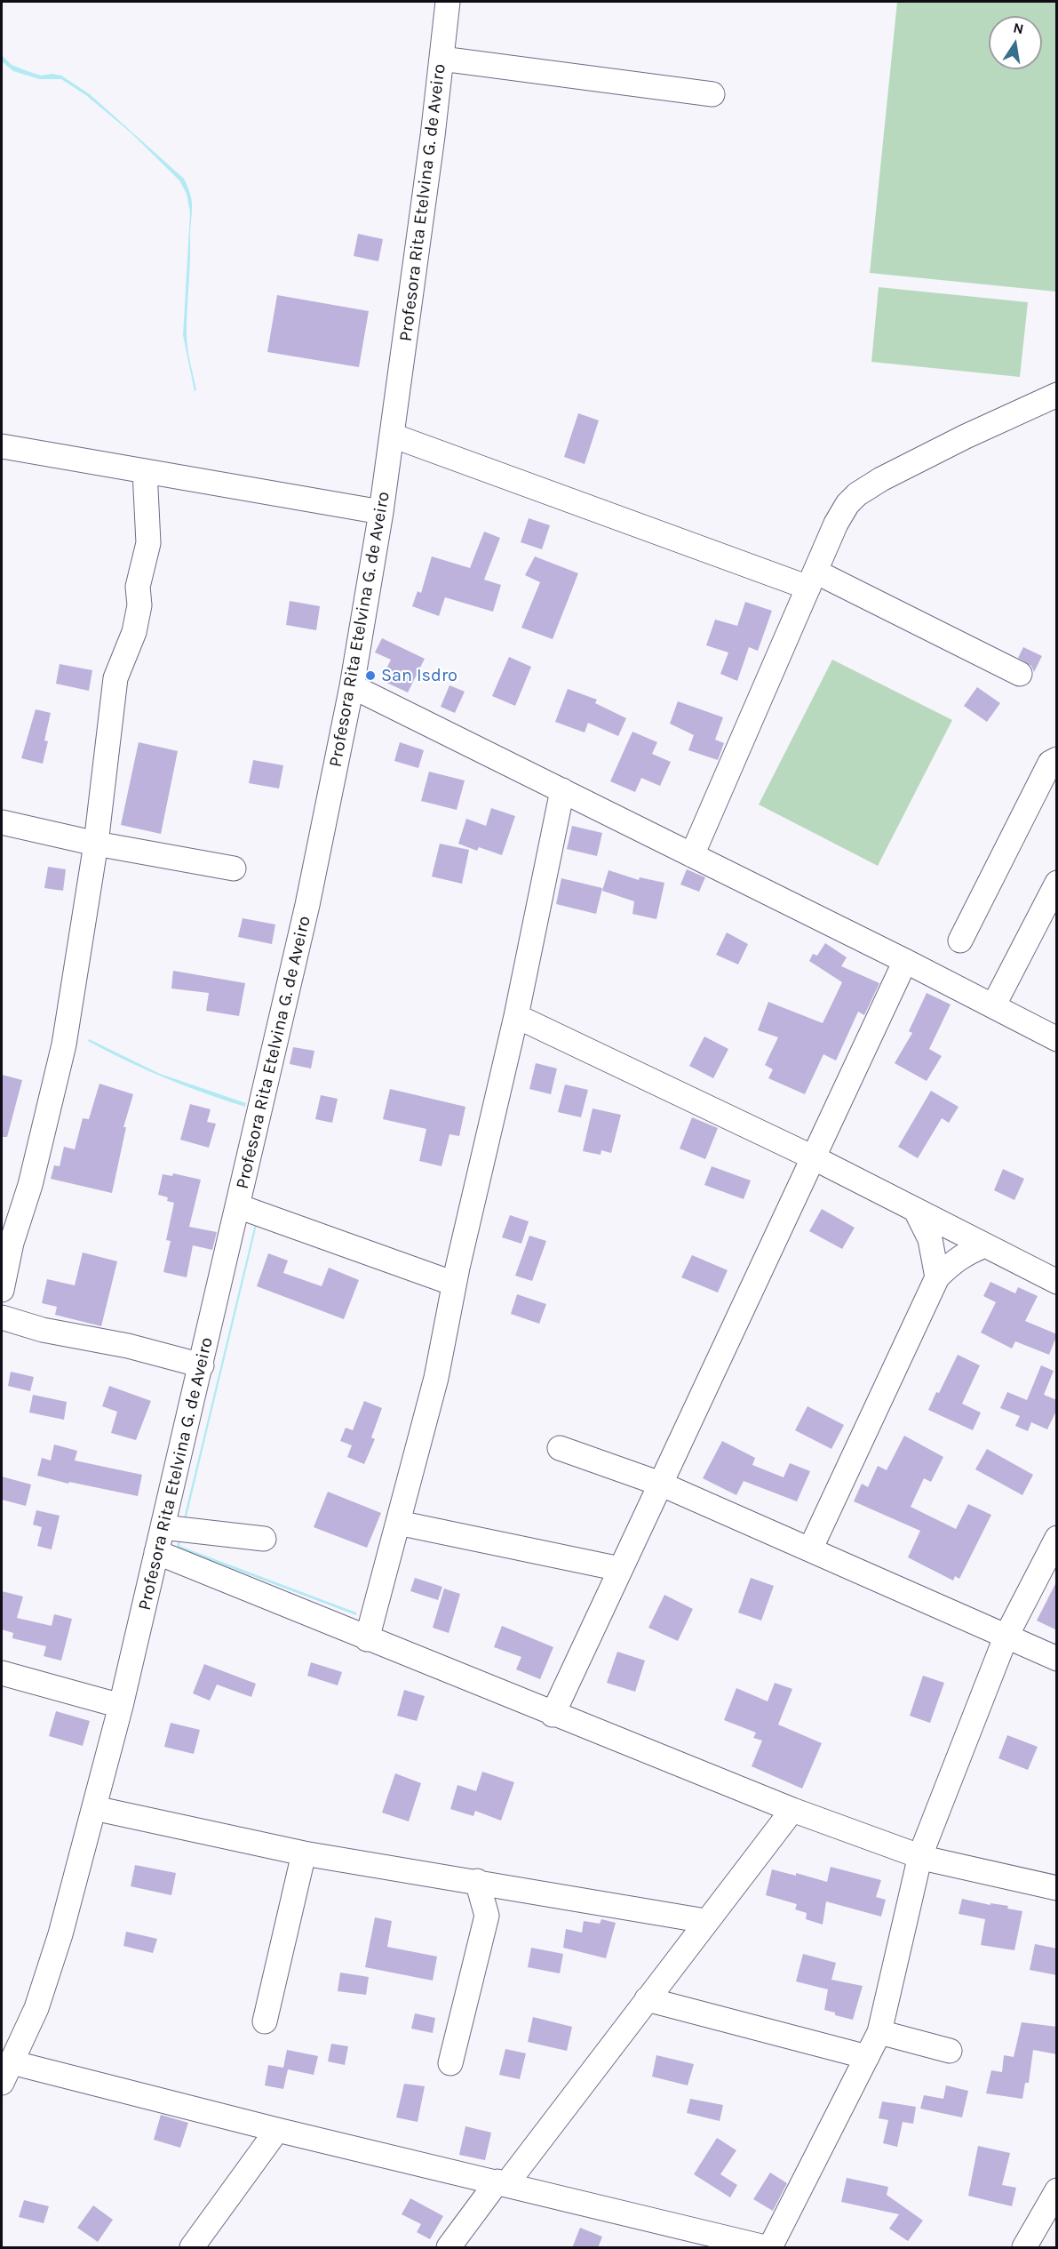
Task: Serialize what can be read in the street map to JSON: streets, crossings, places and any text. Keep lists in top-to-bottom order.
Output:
{
  "streets": {
    "street": ["Profesora Rita Etelvina G. de Aveiro"]
  },
  "places": ["San Isdro"],
  "north": "top"
}
